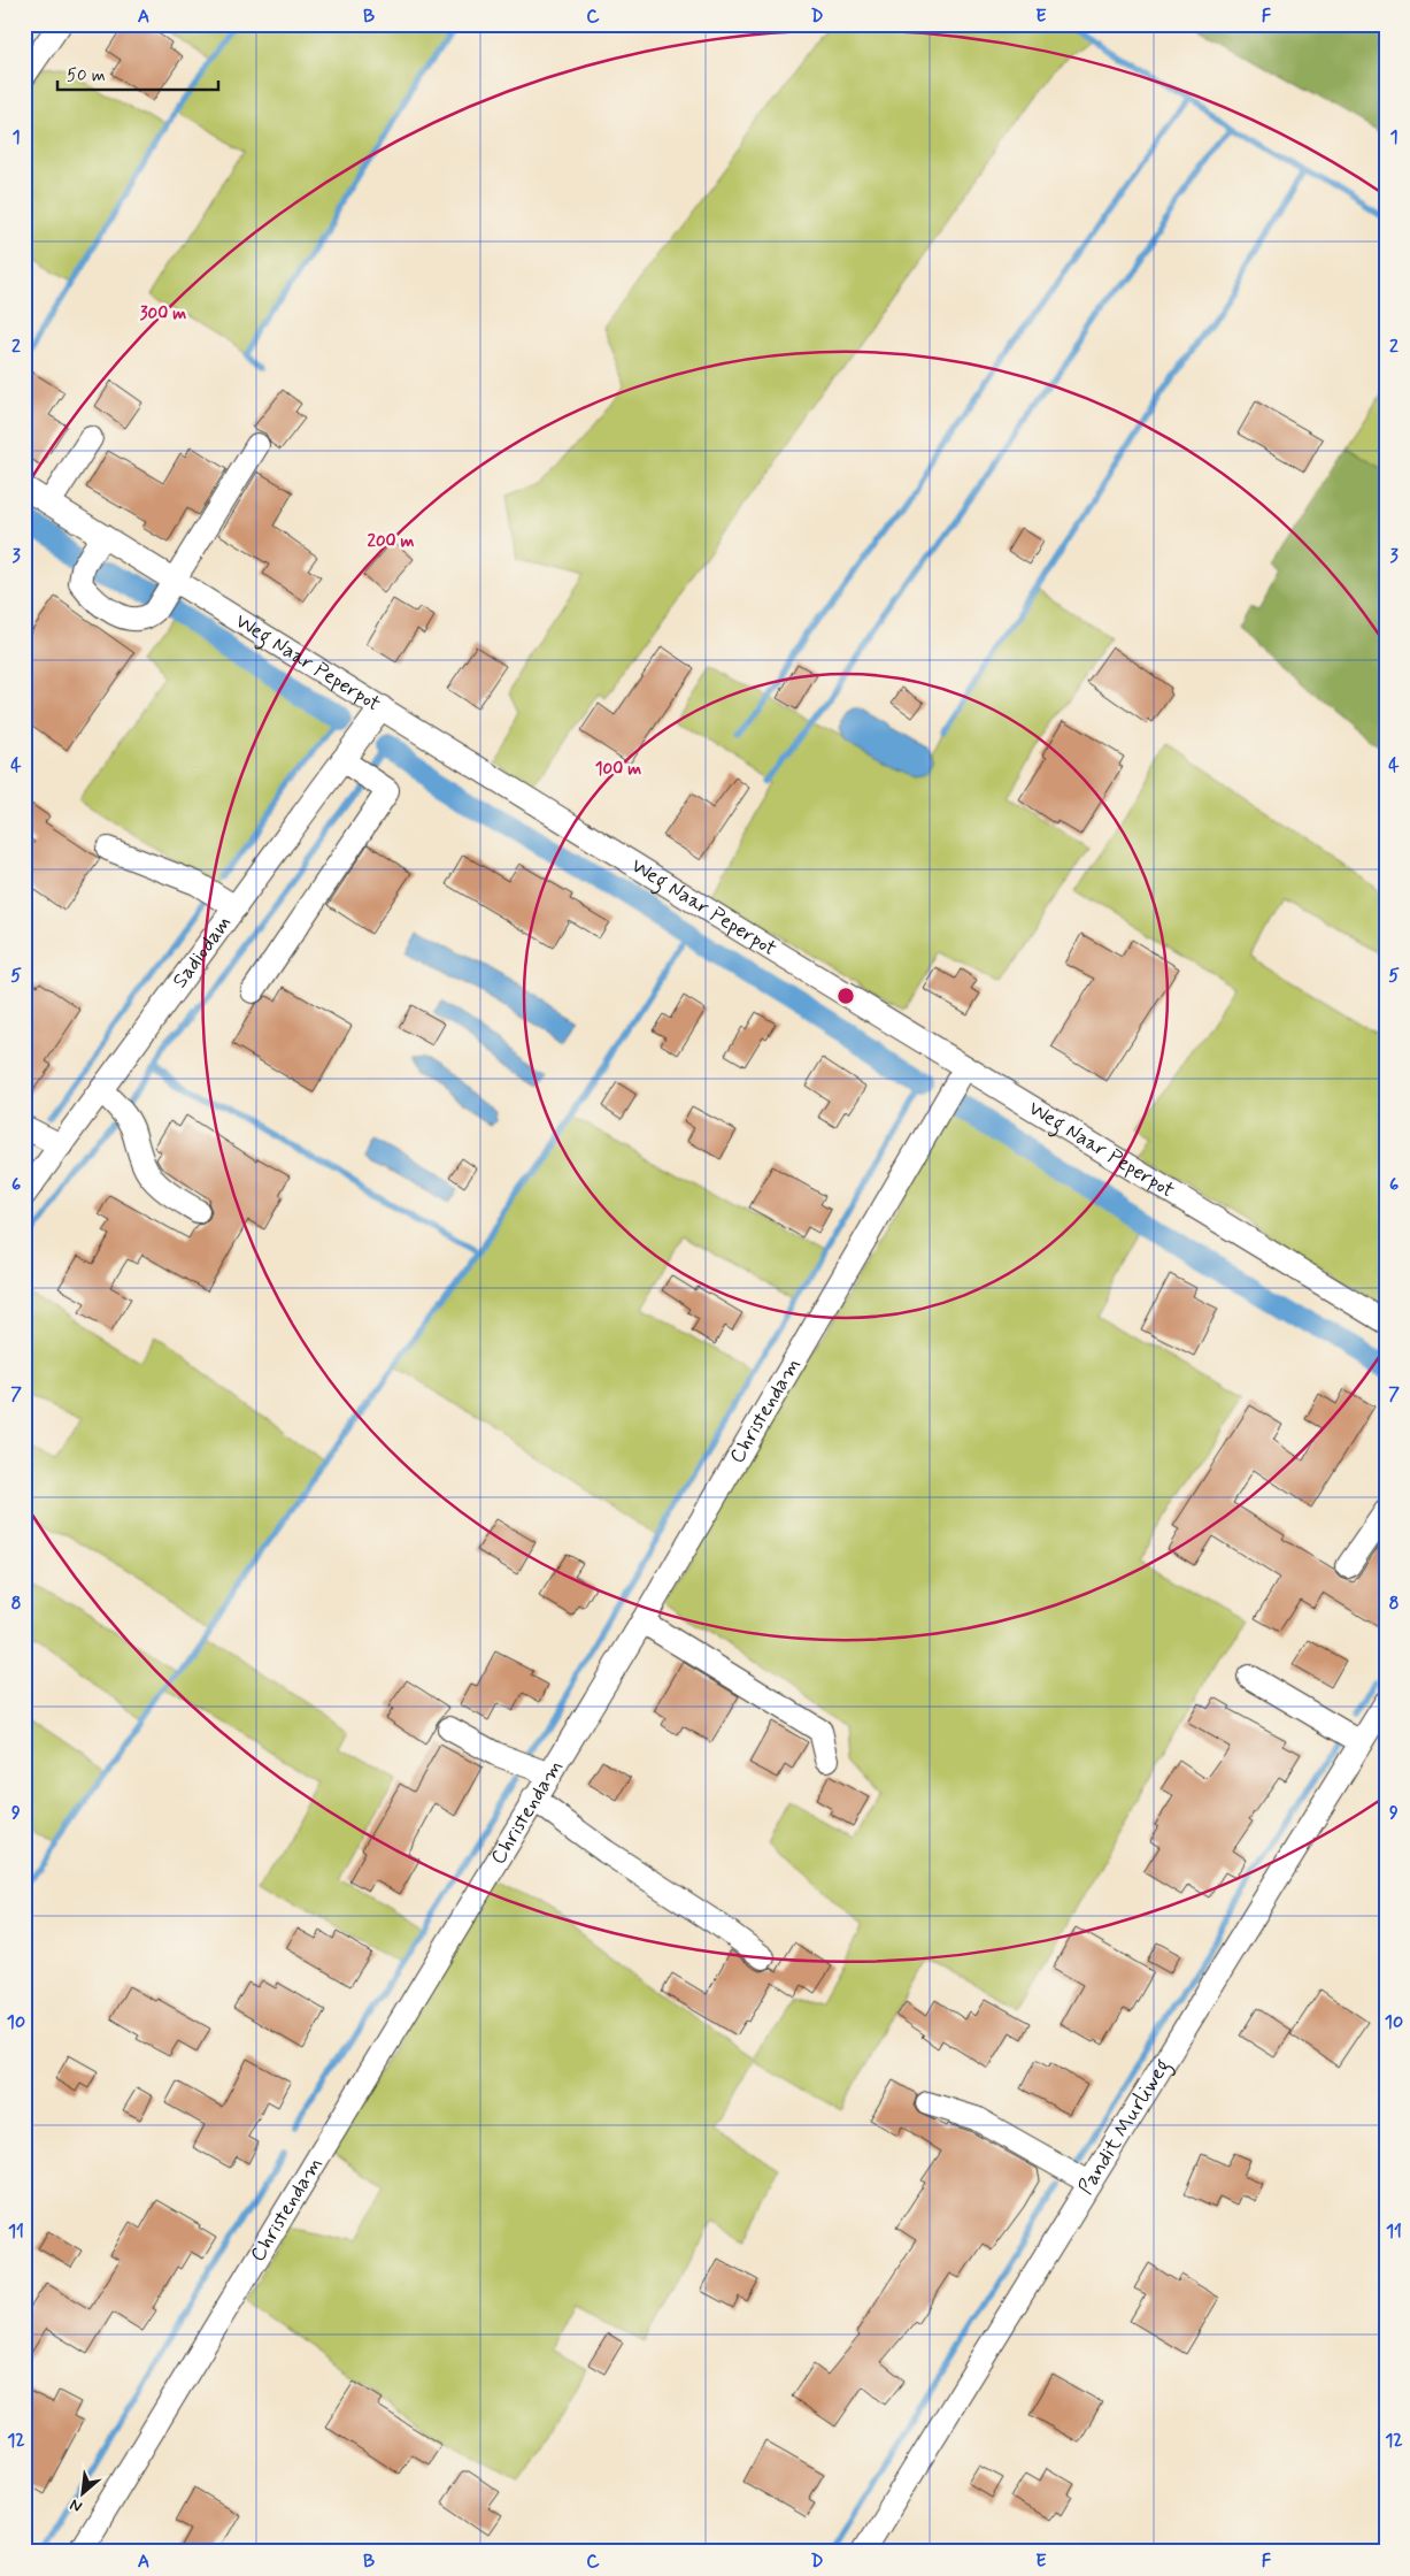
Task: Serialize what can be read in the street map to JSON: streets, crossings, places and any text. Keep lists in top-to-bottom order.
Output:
{
  "streets": {
    "street": [
      "Weg Naar Peperpot",
      "Sadiodam",
      "Christendam",
      "Pandit Murliweg"
    ]
  },
  "crossings": [
    ["Weg Naar Peperpot", "Sadiodam"],
    ["Weg Naar Peperpot", "Christendam"]
  ],
  "scale_bar": "50 m",
  "north": "bottom left",
  "grid": {
    "columns": [
      "A",
      "B",
      "C",
      "D",
      "E",
      "F"
    ],
    "rows": [
      "1",
      "2",
      "3",
      "4",
      "5",
      "6",
      "7",
      "8",
      "9",
      "10",
      "11",
      "12"
    ]
  },
  "rings": ["300 m", "200 m", "100 m"]
}
